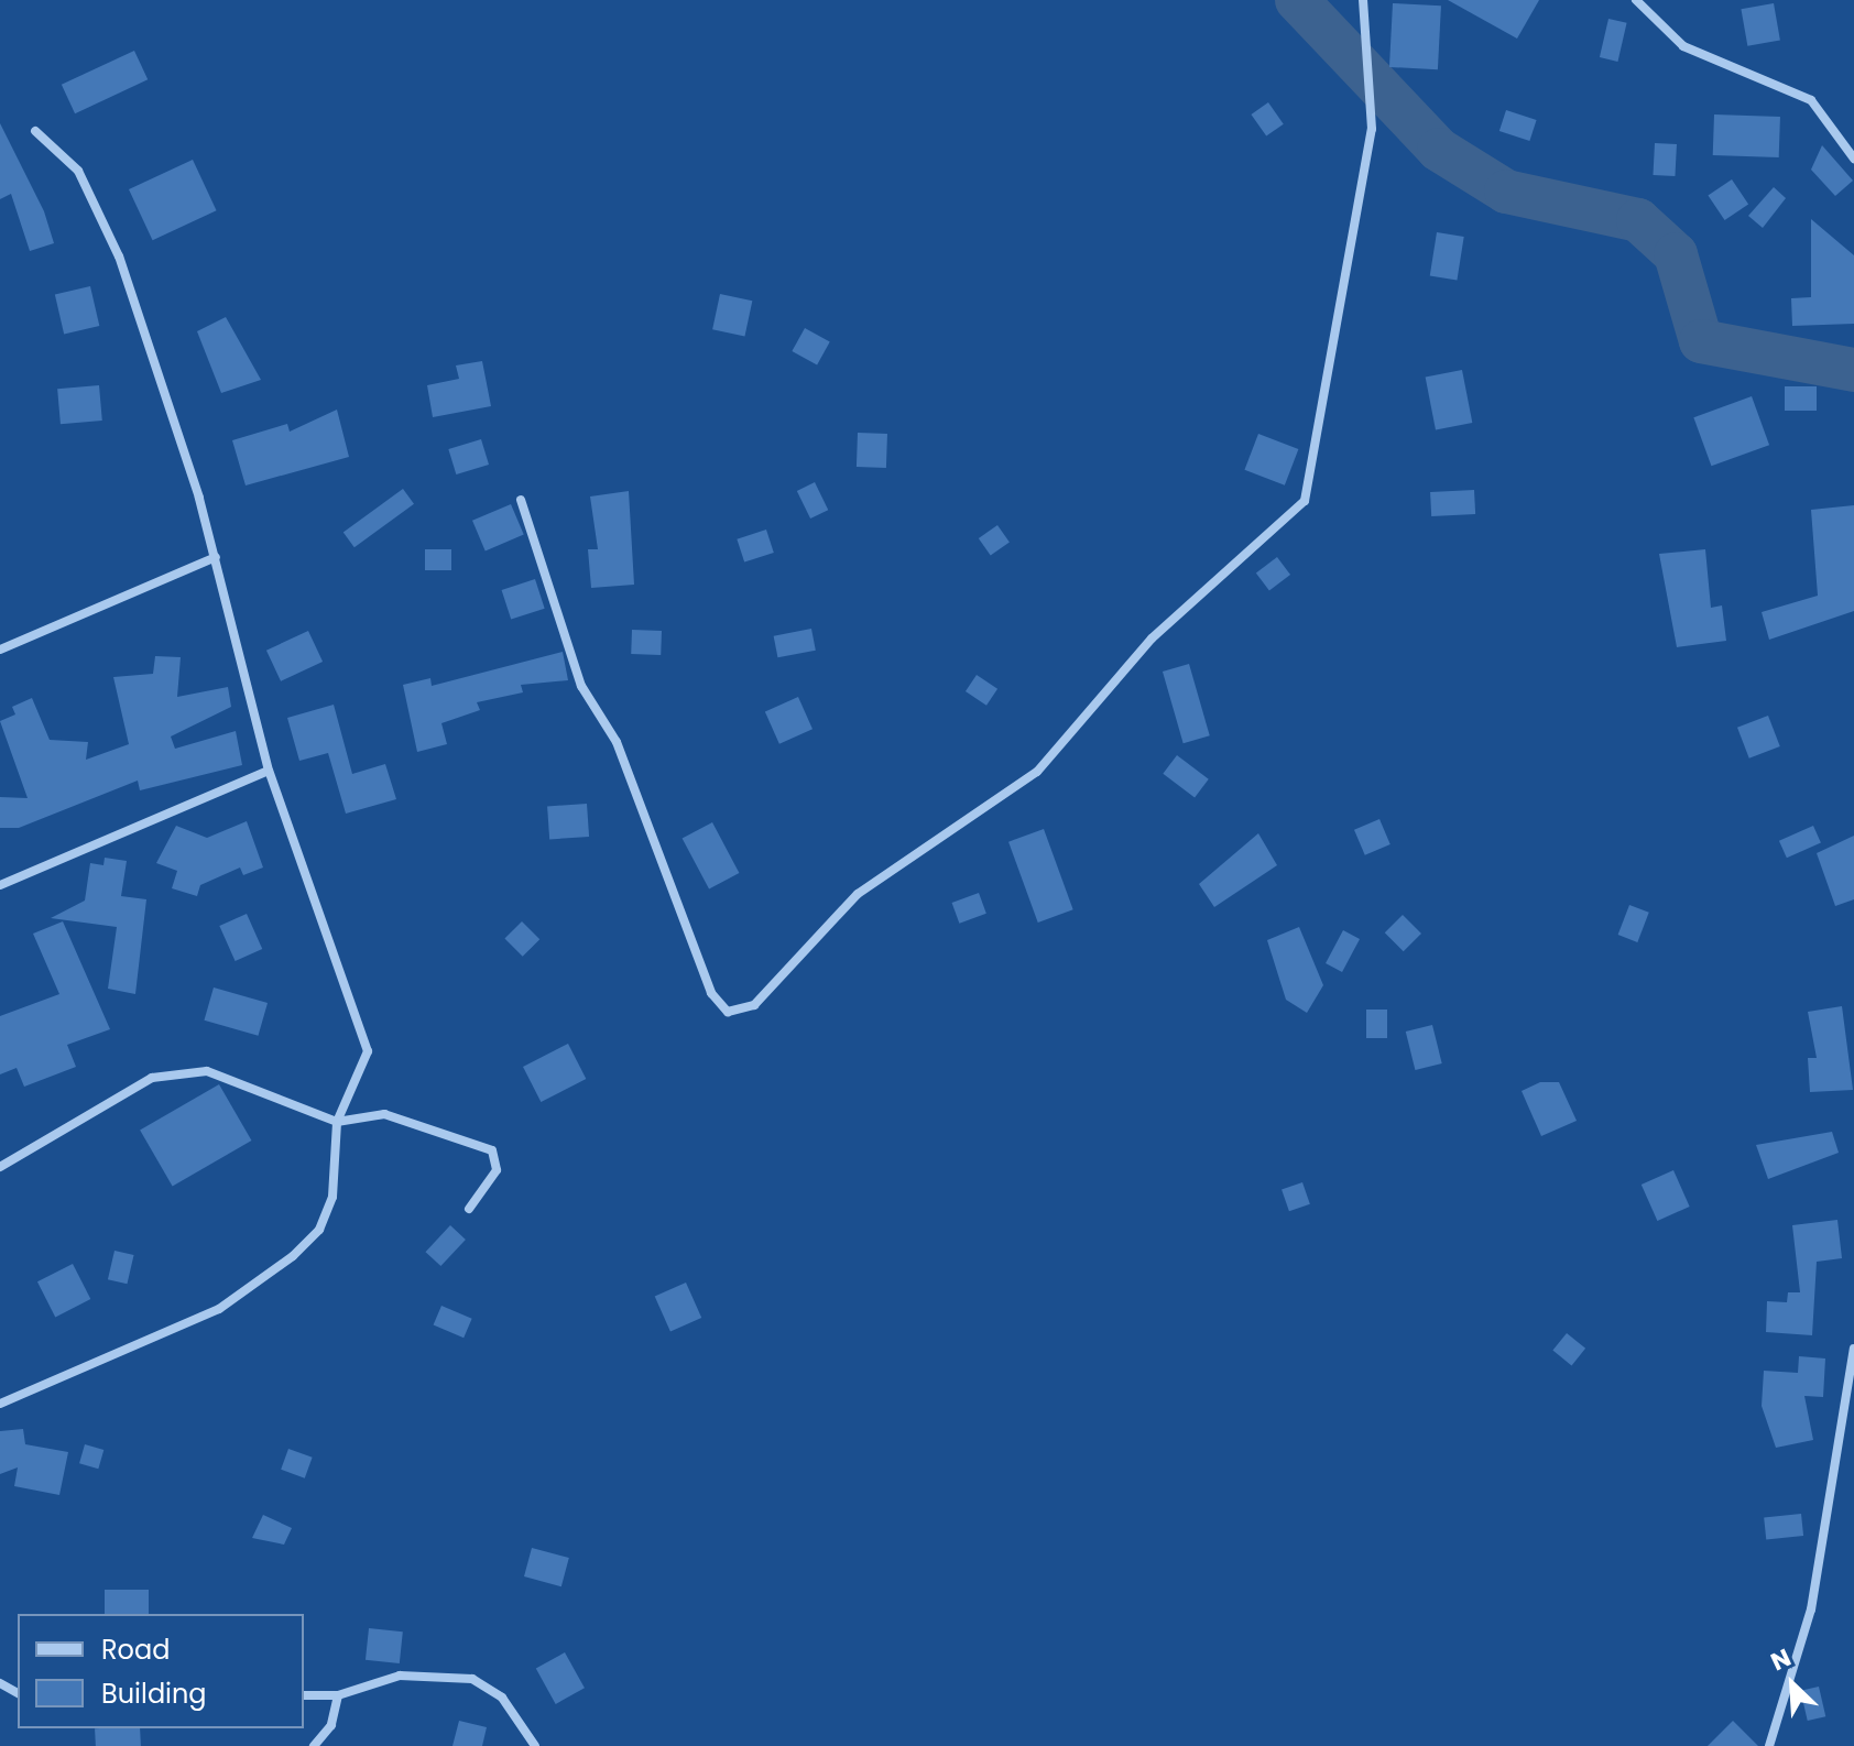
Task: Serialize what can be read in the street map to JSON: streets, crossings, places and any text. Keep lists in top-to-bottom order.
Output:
{
  "legend": ["Road", "Building"],
  "north": "top left"
}
